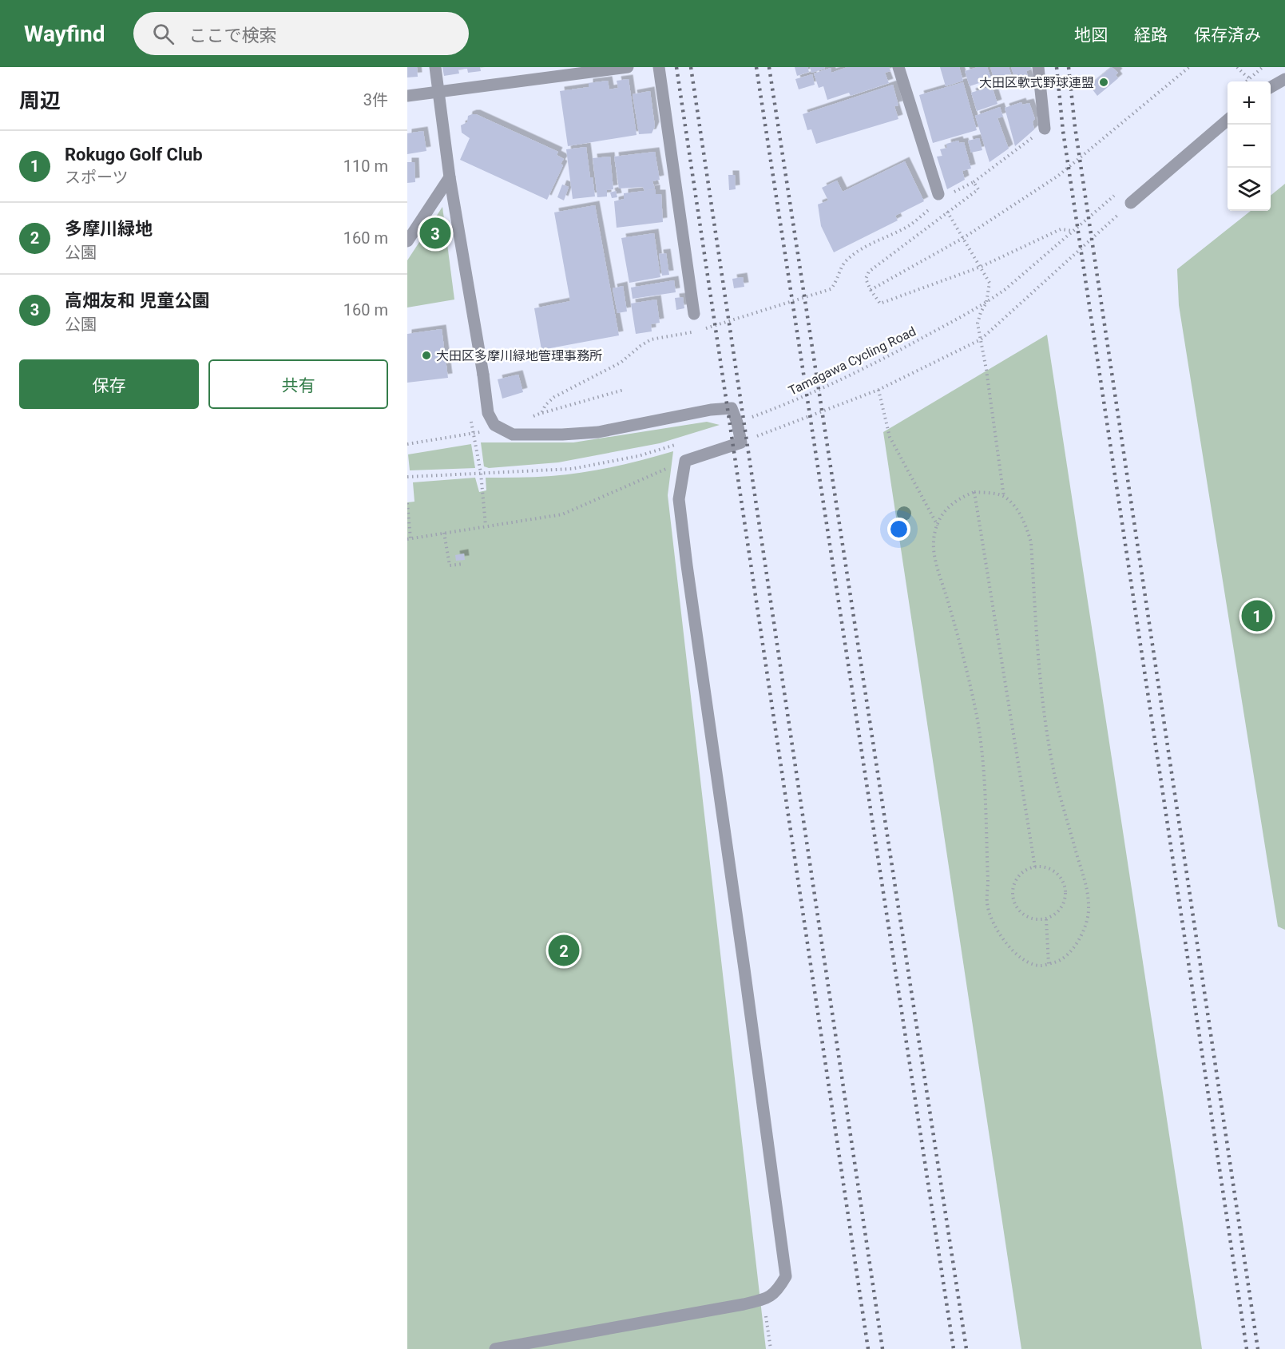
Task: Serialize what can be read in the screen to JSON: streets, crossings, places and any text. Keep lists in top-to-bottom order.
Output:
{
  "streets": {
    "path": ["Tamagawa Cycling Road"]
  },
  "places": ["大田区軟式野球連盟", "大田区多摩川緑地管理事務所"],
  "page": {
    "header": "Wayfind",
    "search": "ここで検索",
    "nav": ["地図", "経路", "保存済み"],
    "heading": ["周辺", "3件"],
    "map_buttons": ["+", "−"],
    "list": [
      {
        "mark": "1",
        "name": "Rokugo Golf Club",
        "note": "スポーツ",
        "value": "110 m"
      },
      {
        "mark": "2",
        "name": "多摩川緑地",
        "note": "公園",
        "value": "160 m"
      },
      {
        "mark": "3",
        "name": "高畑友和 児童公園",
        "note": "公園",
        "value": "160 m"
      }
    ],
    "pins": ["3", "1", "2"],
    "buttons": ["保存", "共有"]
  }
}
